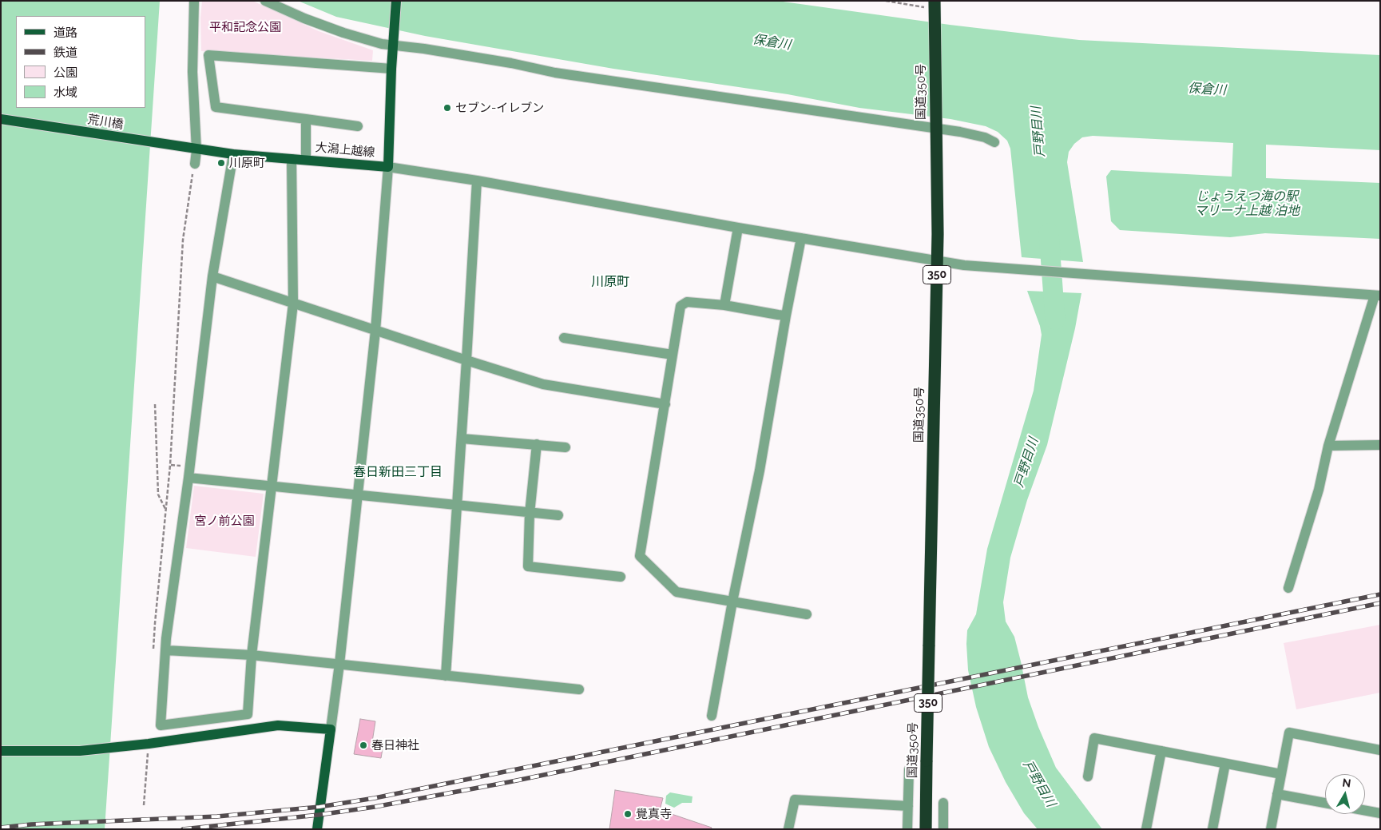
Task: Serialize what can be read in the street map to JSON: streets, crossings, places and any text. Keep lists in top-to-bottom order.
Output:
{
  "streets": {
    "highway": ["国道350号", "350"],
    "main road": ["荒川橋", "大潟上越線"]
  },
  "crossings": [
    ["荒川橋", "大潟上越線"]
  ],
  "districts": ["川原町", "春日新田三丁目"],
  "water": ["保倉川", "戸野目川", "じょうえつ海の駅 マリーナ上越 泊地"],
  "parks": ["平和記念公園", "宮ノ前公園"],
  "places": [
    "セブン-イレブン",
    "川原町",
    "春日神社",
    "覺真寺"
  ],
  "legend": [
    "道路",
    "鉄道",
    "公園",
    "水域"
  ],
  "north": "top"
}
